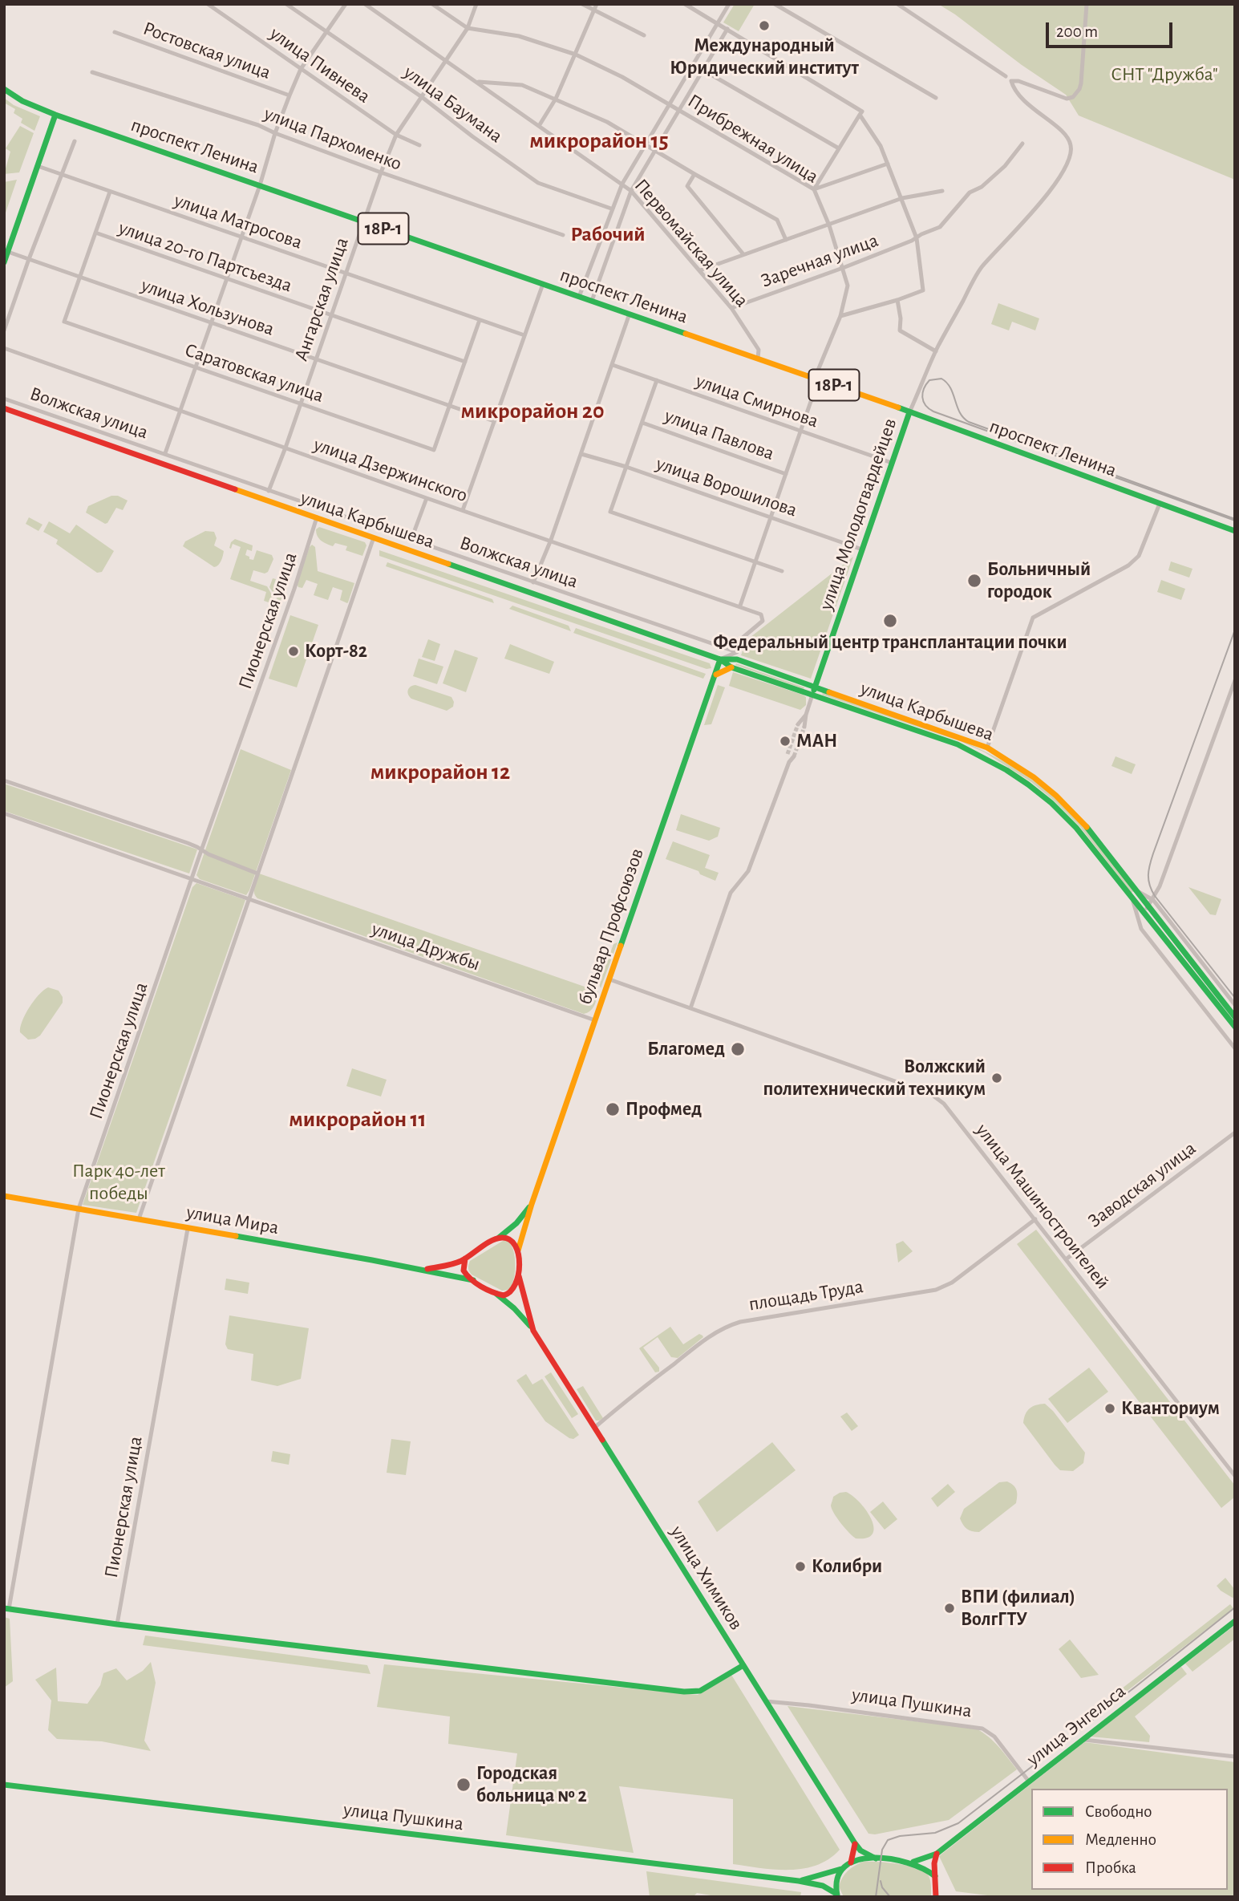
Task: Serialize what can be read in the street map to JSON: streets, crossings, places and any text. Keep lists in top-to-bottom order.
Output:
{
  "streets": {
    "street": [
      "Ростовская улица",
      "улица Пивнева",
      "улица Баумана",
      "улица Пархоменко",
      "Прибрежная улица",
      "проспект Ленина",
      "улица Матросова",
      "18Р-1",
      "Первомайская улица",
      "улица 20-го Партсъезда",
      "Заречная улица",
      "Ангарская улица",
      "улица Хользунова",
      "Саратовская улица",
      "улица Смирнова",
      "Волжская улица",
      "улица Павлова",
      "улица Дзержинского",
      "улица Ворошилова",
      "улица Молодогвардейцев",
      "улица Карбышева",
      "Пионерская улица",
      "бульвар Профсоюзов",
      "улица Дружбы",
      "Заводская улица",
      "улица Машиностроителей",
      "улица Мира",
      "площадь Труда",
      "улица Химиков",
      "улица Пушкина",
      "улица Энгельса"
    ]
  },
  "crossings": [
    ["улица Пивнева", "Ангарская улица"],
    ["улица Баумана", "Ангарская улица"],
    ["улица Пархоменко", "Ангарская улица"],
    ["Прибрежная улица", "проспект Ленина"],
    ["Прибрежная улица", "Заречная улица"],
    ["Прибрежная улица", "Ангарская улица"],
    ["Прибрежная улица", "улица Смирнова"],
    ["Прибрежная улица", "улица Павлова"],
    ["Прибрежная улица", "улица Дзержинского"],
    ["Прибрежная улица", "улица Ворошилова"],
    ["проспект Ленина", "Первомайская улица"],
    ["проспект Ленина", "Ангарская улица"],
    ["проспект Ленина", "улица Молодогвардейцев"],
    ["улица Матросова", "Ангарская улица"],
    ["Первомайская улица", "Заречная улица"],
    ["Первомайская улица", "Ангарская улица"],
    ["улица 20-го Партсъезда", "Ангарская улица"],
    ["Ангарская улица", "улица Хользунова"],
    ["Ангарская улица", "Саратовская улица"],
    ["Ангарская улица", "Волжская улица"],
    ["Ангарская улица", "улица Дзержинского"],
    ["улица Хользунова", "Саратовская улица"],
    ["улица Смирнова", "улица Молодогвардейцев"],
    ["Волжская улица", "улица Дзержинского"],
    ["улица Ворошилова", "улица Молодогвардейцев"],
    ["улица Молодогвардейцев", "улица Карбышева"],
    ["улица Карбышева", "Пионерская улица"],
    ["улица Карбышева", "бульвар Профсоюзов"],
    ["Пионерская улица", "улица Дружбы"],
    ["Пионерская улица", "улица Мира"],
    ["бульвар Профсоюзов", "улица Дружбы"],
    ["бульвар Профсоюзов", "улица Машиностроителей"],
    ["бульвар Профсоюзов", "улица Мира"],
    ["бульвар Профсоюзов", "улица Химиков"],
    ["Заводская улица", "улица Машиностроителей"],
    ["улица Машиностроителей", "площадь Труда"],
    ["улица Мира", "улица Химиков"],
    ["площадь Труда", "улица Химиков"],
    ["улица Химиков", "улица Пушкина"],
    ["улица Пушкина", "улица Энгельса"]
  ],
  "districts": [
    "микрорайон 15",
    "Рабочий",
    "микрорайон 20",
    "микрорайон 12",
    "микрорайон 11"
  ],
  "parks": ["СНТ \"Дружба\"", "Парк 40-лет победы"],
  "places": [
    "Международный Юридический институт",
    "Больничный городок",
    "Федеральный центр трансплантации почки",
    "Корт-82",
    "МАН",
    "Благомед",
    "Волжский политехнический техникум",
    "Профмед",
    "Кванториум",
    "Колибри",
    "ВПИ (филиал) ВолгГТУ",
    "Городская больница № 2"
  ],
  "legend": ["Свободно", "Медленно", "Пробка"],
  "scale_bar": "200 m"
}
